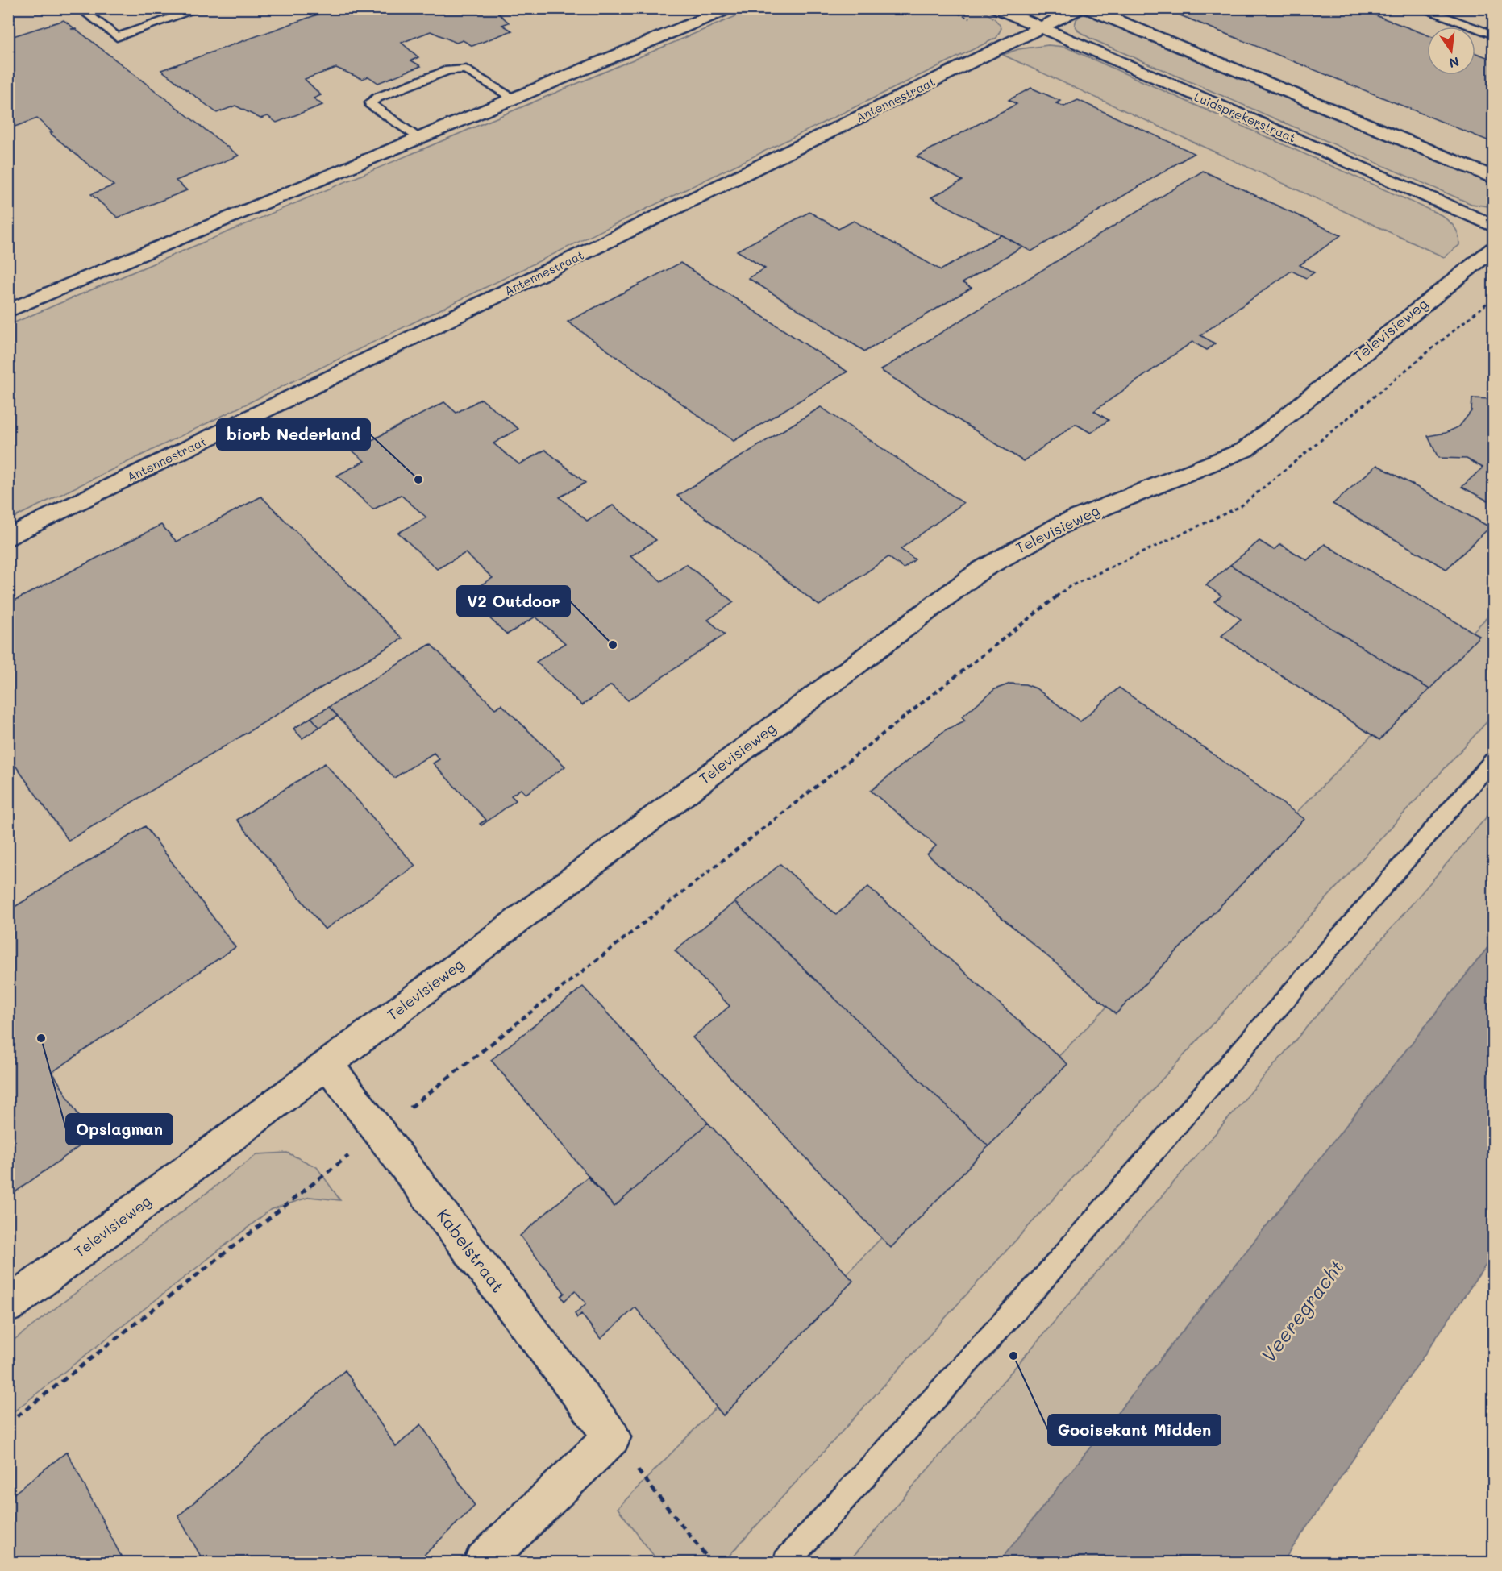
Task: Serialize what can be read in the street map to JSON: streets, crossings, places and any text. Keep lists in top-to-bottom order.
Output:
{
  "streets": {
    "street": [
      "Antennestraat",
      "Luidsprekerstraat",
      "Televisieweg",
      "Kabelstraat"
    ]
  },
  "crossings": [
    ["Antennestraat", "Luidsprekerstraat"],
    ["Televisieweg", "Kabelstraat"]
  ],
  "water": ["Veeregracht"],
  "places": [
    "biorb Nederland",
    "V2 Outdoor",
    "Opslagman",
    "Gooisekant Midden"
  ],
  "north": "bottom"
}
